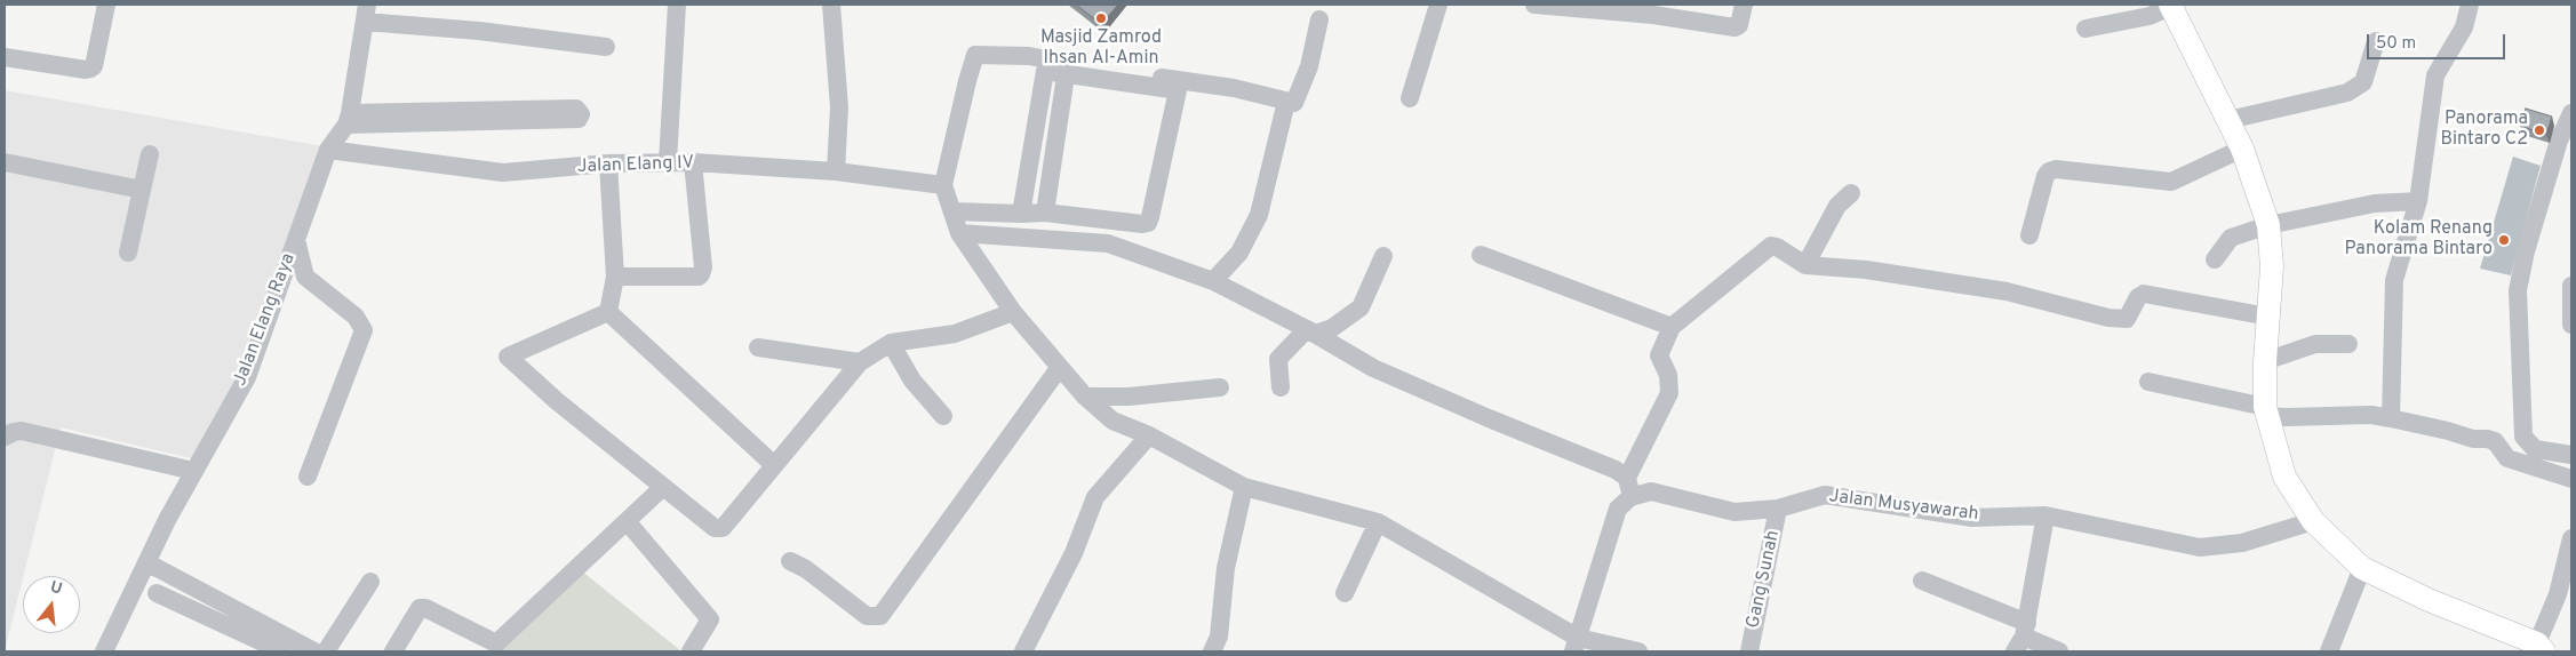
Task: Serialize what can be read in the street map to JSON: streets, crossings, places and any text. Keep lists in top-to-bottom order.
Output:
{
  "streets": {
    "street": [
      "Jalan Elang IV",
      "Jalan Elang Raya",
      "Jalan Musyawarah",
      "Gang Sunah"
    ]
  },
  "crossings": [
    ["Jalan Elang IV", "Jalan Elang Raya"],
    ["Jalan Musyawarah", "Gang Sunah"]
  ],
  "places": ["Masjid Zamrod Ihsan Al-Amin", "Panorama Bintaro C2", "Kolam Renang Panorama Bintaro"],
  "scale_bar": "50 m",
  "north": "top"
}
